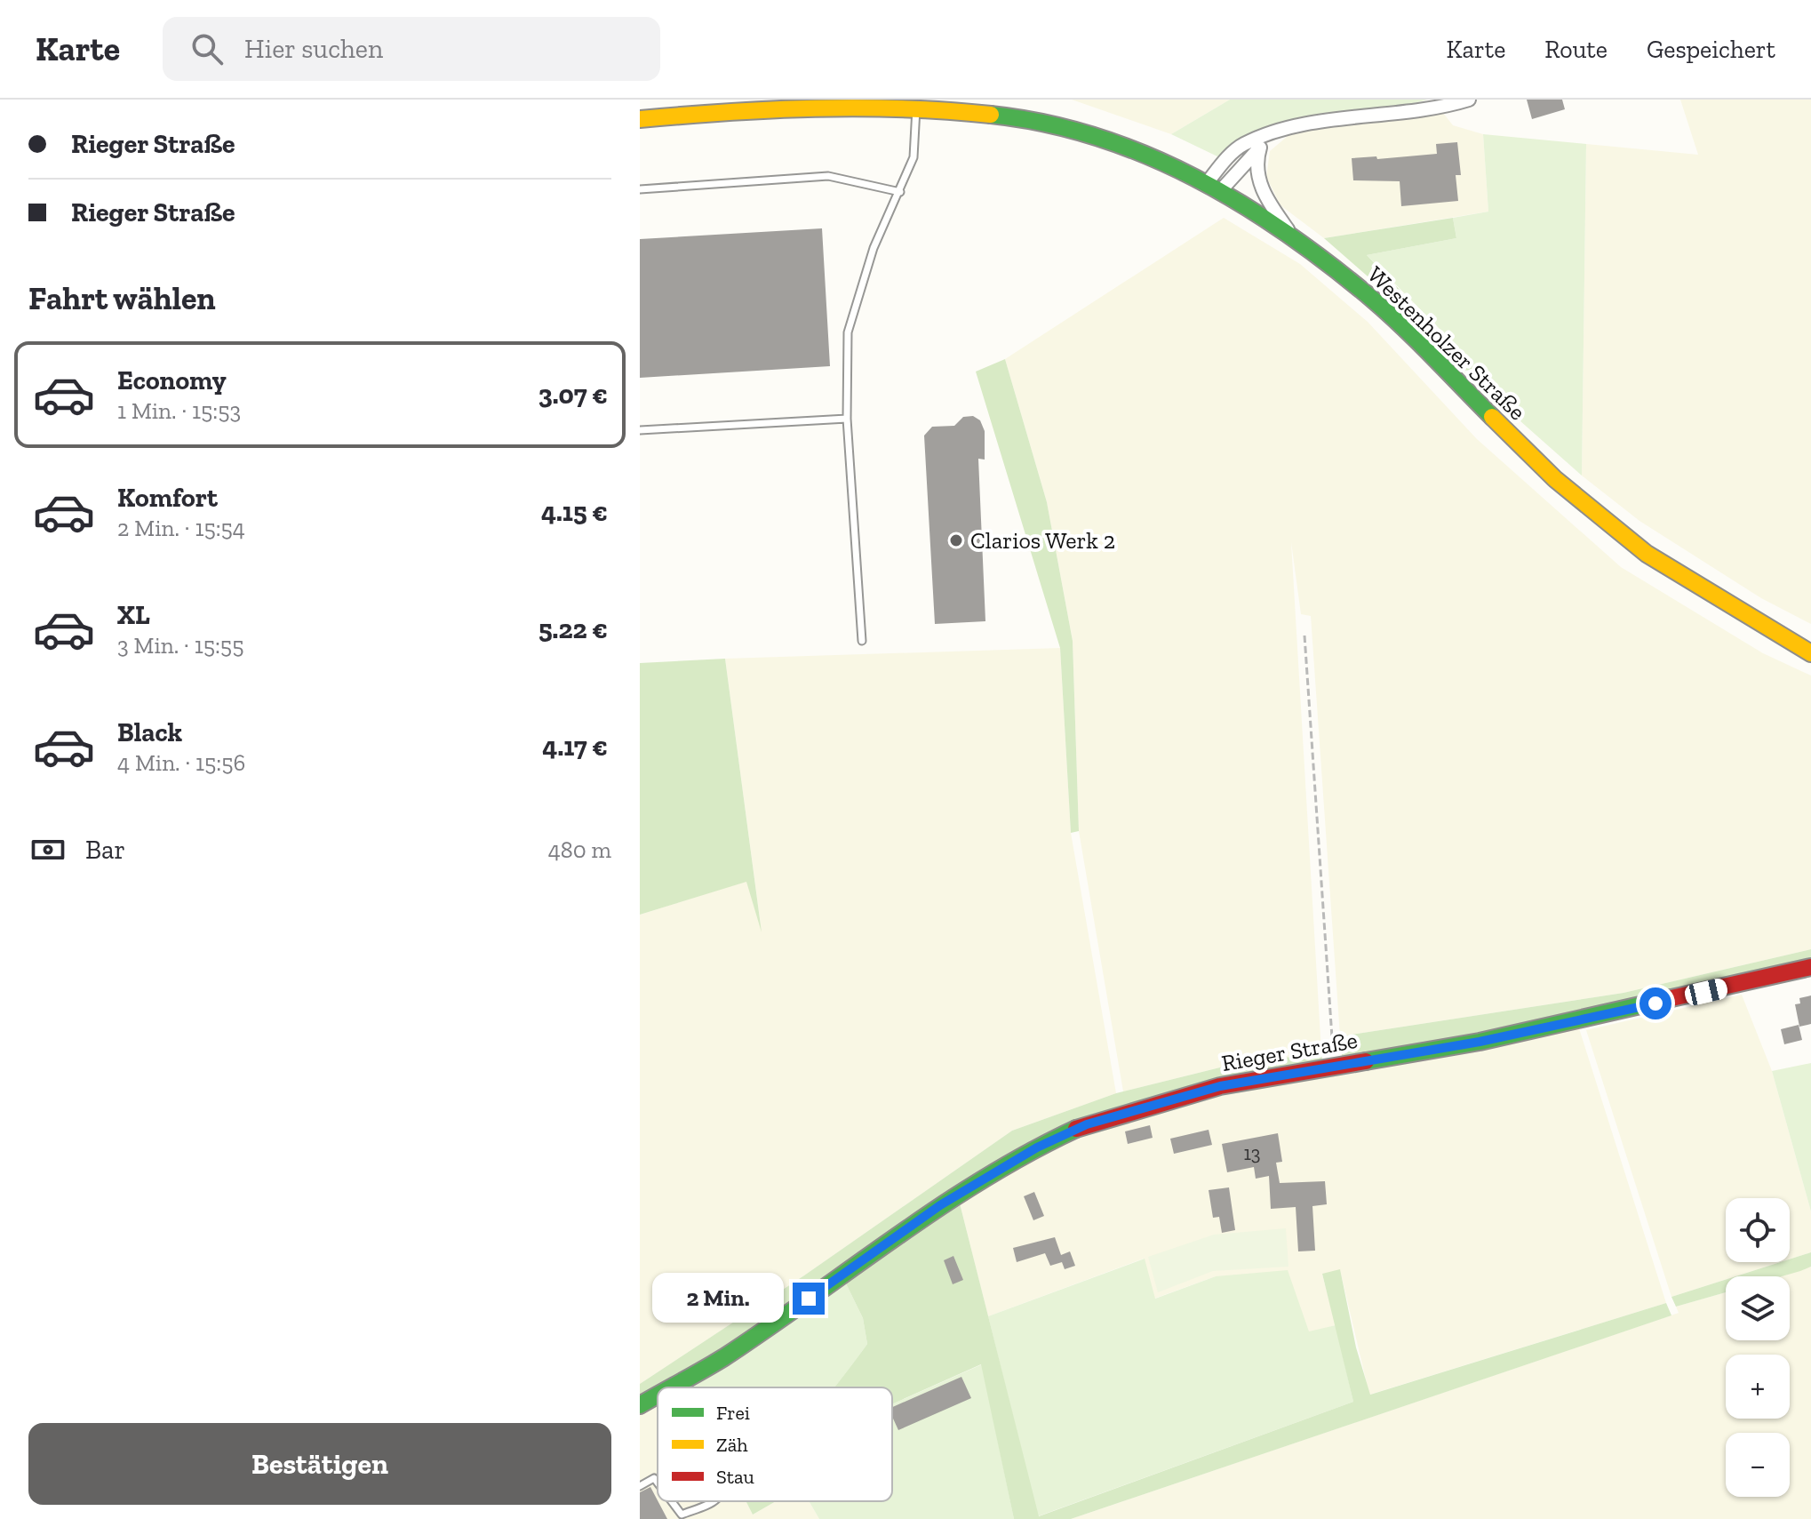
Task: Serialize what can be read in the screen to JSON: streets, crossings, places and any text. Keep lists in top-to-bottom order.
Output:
{
  "streets": {
    "main road": ["Westenholzer Straße", "Rieger Straße"]
  },
  "places": ["Clarios Werk 2"],
  "house_numbers": ["13"],
  "legend": ["Frei", "Zäh", "Stau"],
  "page": {
    "header": "Karte",
    "search": "Hier suchen",
    "nav": ["Karte", "Route", "Gespeichert"],
    "banner": ["Rieger Straße", "Rieger Straße"],
    "heading": "Fahrt wählen",
    "list": [
      {
        "name": "Economy",
        "note": "1 Min. · 15:53",
        "value": "3.07 €"
      },
      {
        "name": "Komfort",
        "note": "2 Min. · 15:54",
        "value": "4.15 €"
      },
      {
        "name": "XL",
        "note": "3 Min. · 15:55",
        "value": "5.22 €"
      },
      {
        "name": "Black",
        "note": "4 Min. · 15:56",
        "value": "4.17 €"
      }
    ],
    "pay": ["Bar", "480 m"],
    "map_buttons": ["+", "−"],
    "bubble": "2 Min.",
    "buttons": "Bestätigen"
  }
}
